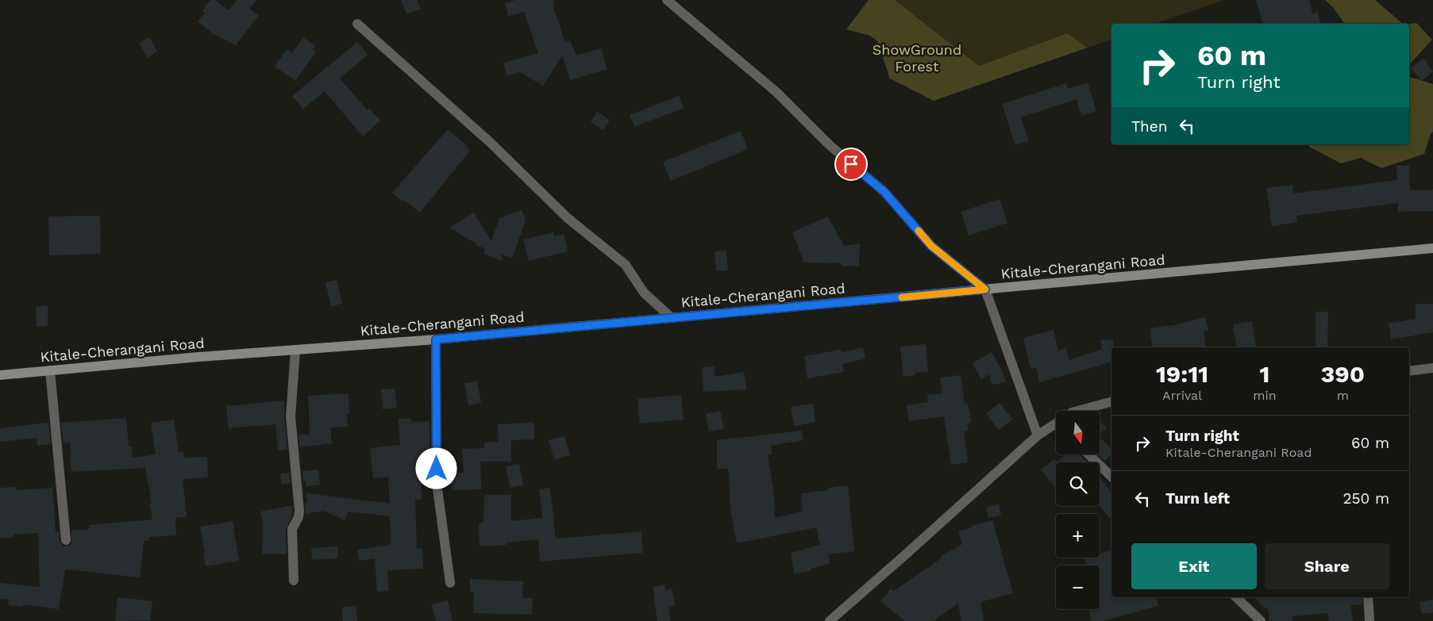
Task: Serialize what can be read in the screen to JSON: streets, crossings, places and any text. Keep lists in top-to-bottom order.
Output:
{
  "streets": {
    "main road": ["Kitale-Cherangani Road"]
  },
  "parks": ["ShowGround Forest"],
  "north": "bottom",
  "page": {
    "turn": ["60 m", "Turn right"],
    "then": "Then",
    "eta": [
      "19:11",
      "Arrival",
      "1",
      "min",
      "390",
      "m"
    ],
    "map_buttons": ["+", "−"],
    "list": [
      {
        "name": "Turn right",
        "note": "Kitale-Cherangani Road",
        "value": "60 m"
      },
      {
        "name": "Turn left",
        "value": "250 m"
      }
    ],
    "buttons": ["Exit", "Share"]
  }
}
